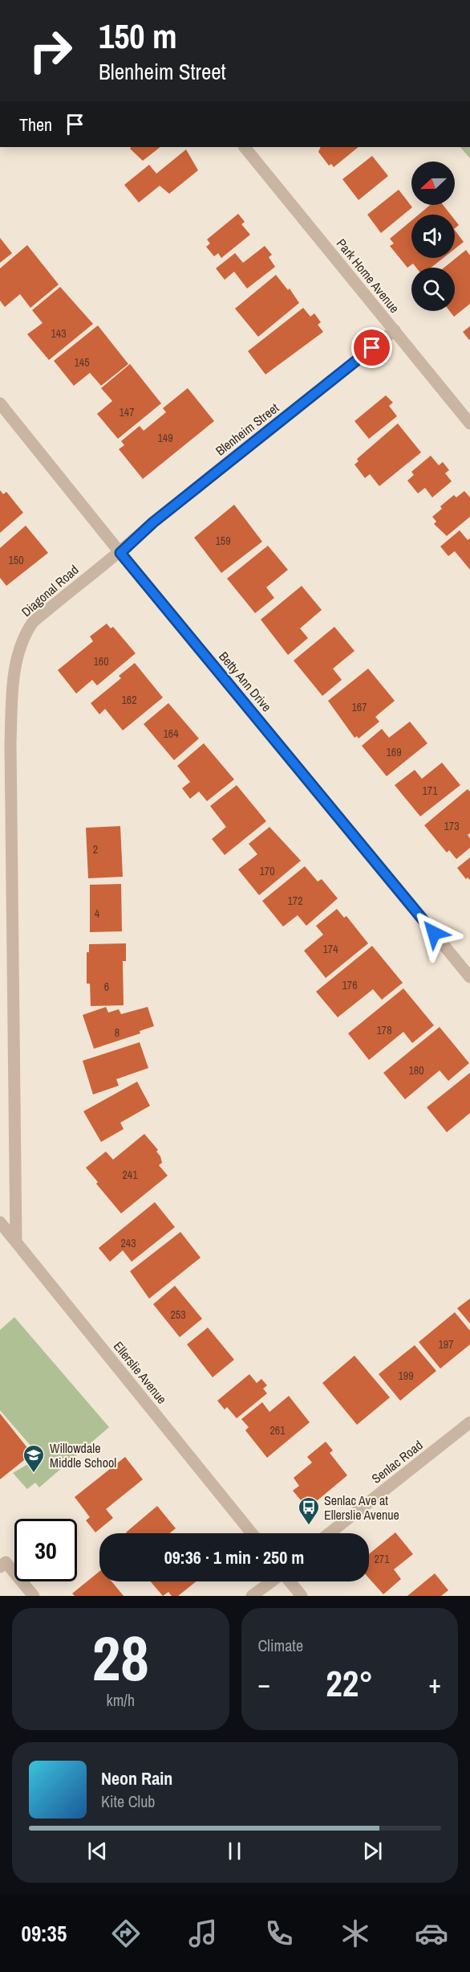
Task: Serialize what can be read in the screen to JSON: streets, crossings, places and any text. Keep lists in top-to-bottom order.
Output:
{
  "streets": {
    "street": [
      "Park Home Avenue",
      "Blenheim Street",
      "Diagonal Road",
      "Betty Ann Drive",
      "Ellerslie Avenue",
      "Senlac Road"
    ]
  },
  "crossings": [
    ["Park Home Avenue", "Blenheim Street"],
    ["Blenheim Street", "Diagonal Road"],
    ["Blenheim Street", "Betty Ann Drive"],
    ["Diagonal Road", "Betty Ann Drive"],
    ["Diagonal Road", "Ellerslie Avenue"]
  ],
  "places": {
    "school or university": ["Willowdale Middle School"],
    "bus stop": ["Senlac Ave at Ellerslie Avenue"]
  },
  "house_numbers": [
    "143",
    "145",
    "147",
    "149",
    "159",
    "150",
    "160",
    "162",
    "167",
    "164",
    "169",
    "171",
    "173",
    "2",
    "170",
    "172",
    "4",
    "174",
    "176",
    "6",
    "178",
    "8",
    "180",
    "241",
    "243",
    "253",
    "197",
    "199",
    "261",
    "271"
  ],
  "north": "left",
  "page": {
    "turn": ["150 m", "Blenheim Street"],
    "then": "Then",
    "limit": "30",
    "trip": "09:36 · 1 min · 250 m",
    "tile": [
      ["28", "km/h"],
      "Climate"
    ],
    "heat": ["−", "22°", "+"],
    "song": ["Neon Rain", "Kite Club"],
    "tabs": "09:35"
  }
}
